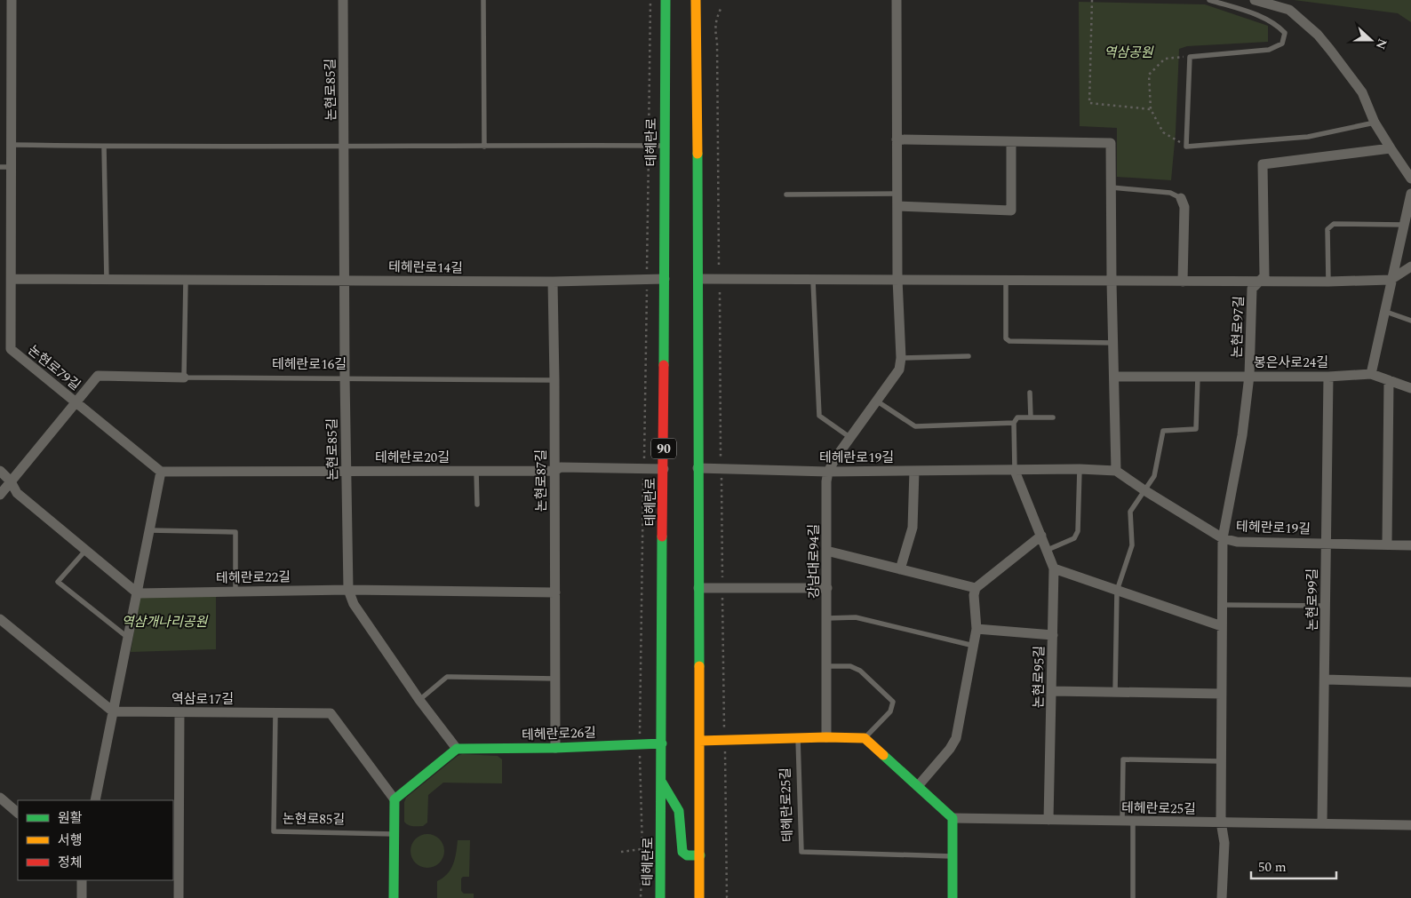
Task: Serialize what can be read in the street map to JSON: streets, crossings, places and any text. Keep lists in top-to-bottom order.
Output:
{
  "streets": {
    "main road": ["테헤란로", "90", "테헤란로26길"],
    "street": [
      "논현로85길",
      "테헤란로14길",
      "논현로97길",
      "봉은사로24길",
      "테헤란로16길",
      "논현로79길",
      "테헤란로20길",
      "테헤란로19길",
      "논현로87길",
      "강남대로94길",
      "테헤란로22길",
      "논현로99길",
      "논현로95길",
      "역삼로17길",
      "테헤란로25길"
    ]
  },
  "crossings": [
    ["논현로85길", "테헤란로14길"],
    ["논현로85길", "테헤란로16길"],
    ["논현로85길", "테헤란로20길"],
    ["논현로85길", "테헤란로22길"],
    ["논현로85길", "역삼로17길"],
    ["논현로85길", "테헤란로26길"],
    ["테헤란로", "테헤란로14길"],
    ["테헤란로", "테헤란로20길"],
    ["테헤란로", "테헤란로26길"],
    ["테헤란로14길", "논현로79길"],
    ["테헤란로14길", "논현로87길"],
    ["논현로97길", "봉은사로24길"],
    ["논현로97길", "테헤란로19길"],
    ["논현로97길", "테헤란로25길"],
    ["봉은사로24길", "논현로99길"],
    ["테헤란로16길", "논현로79길"],
    ["테헤란로16길", "논현로87길"],
    ["논현로79길", "테헤란로20길"],
    ["테헤란로20길", "논현로87길"],
    ["테헤란로19길", "강남대로94길"],
    ["테헤란로19길", "논현로99길"],
    ["테헤란로19길", "논현로95길"],
    ["논현로87길", "테헤란로22길"],
    ["논현로87길", "테헤란로26길"],
    ["논현로99길", "테헤란로25길"],
    ["논현로95길", "테헤란로25길"]
  ],
  "parks": ["역삼공원", "역삼개나리공원"],
  "legend": ["원활", "서행", "정체"],
  "scale_bar": "50 m",
  "north": "right"
}
